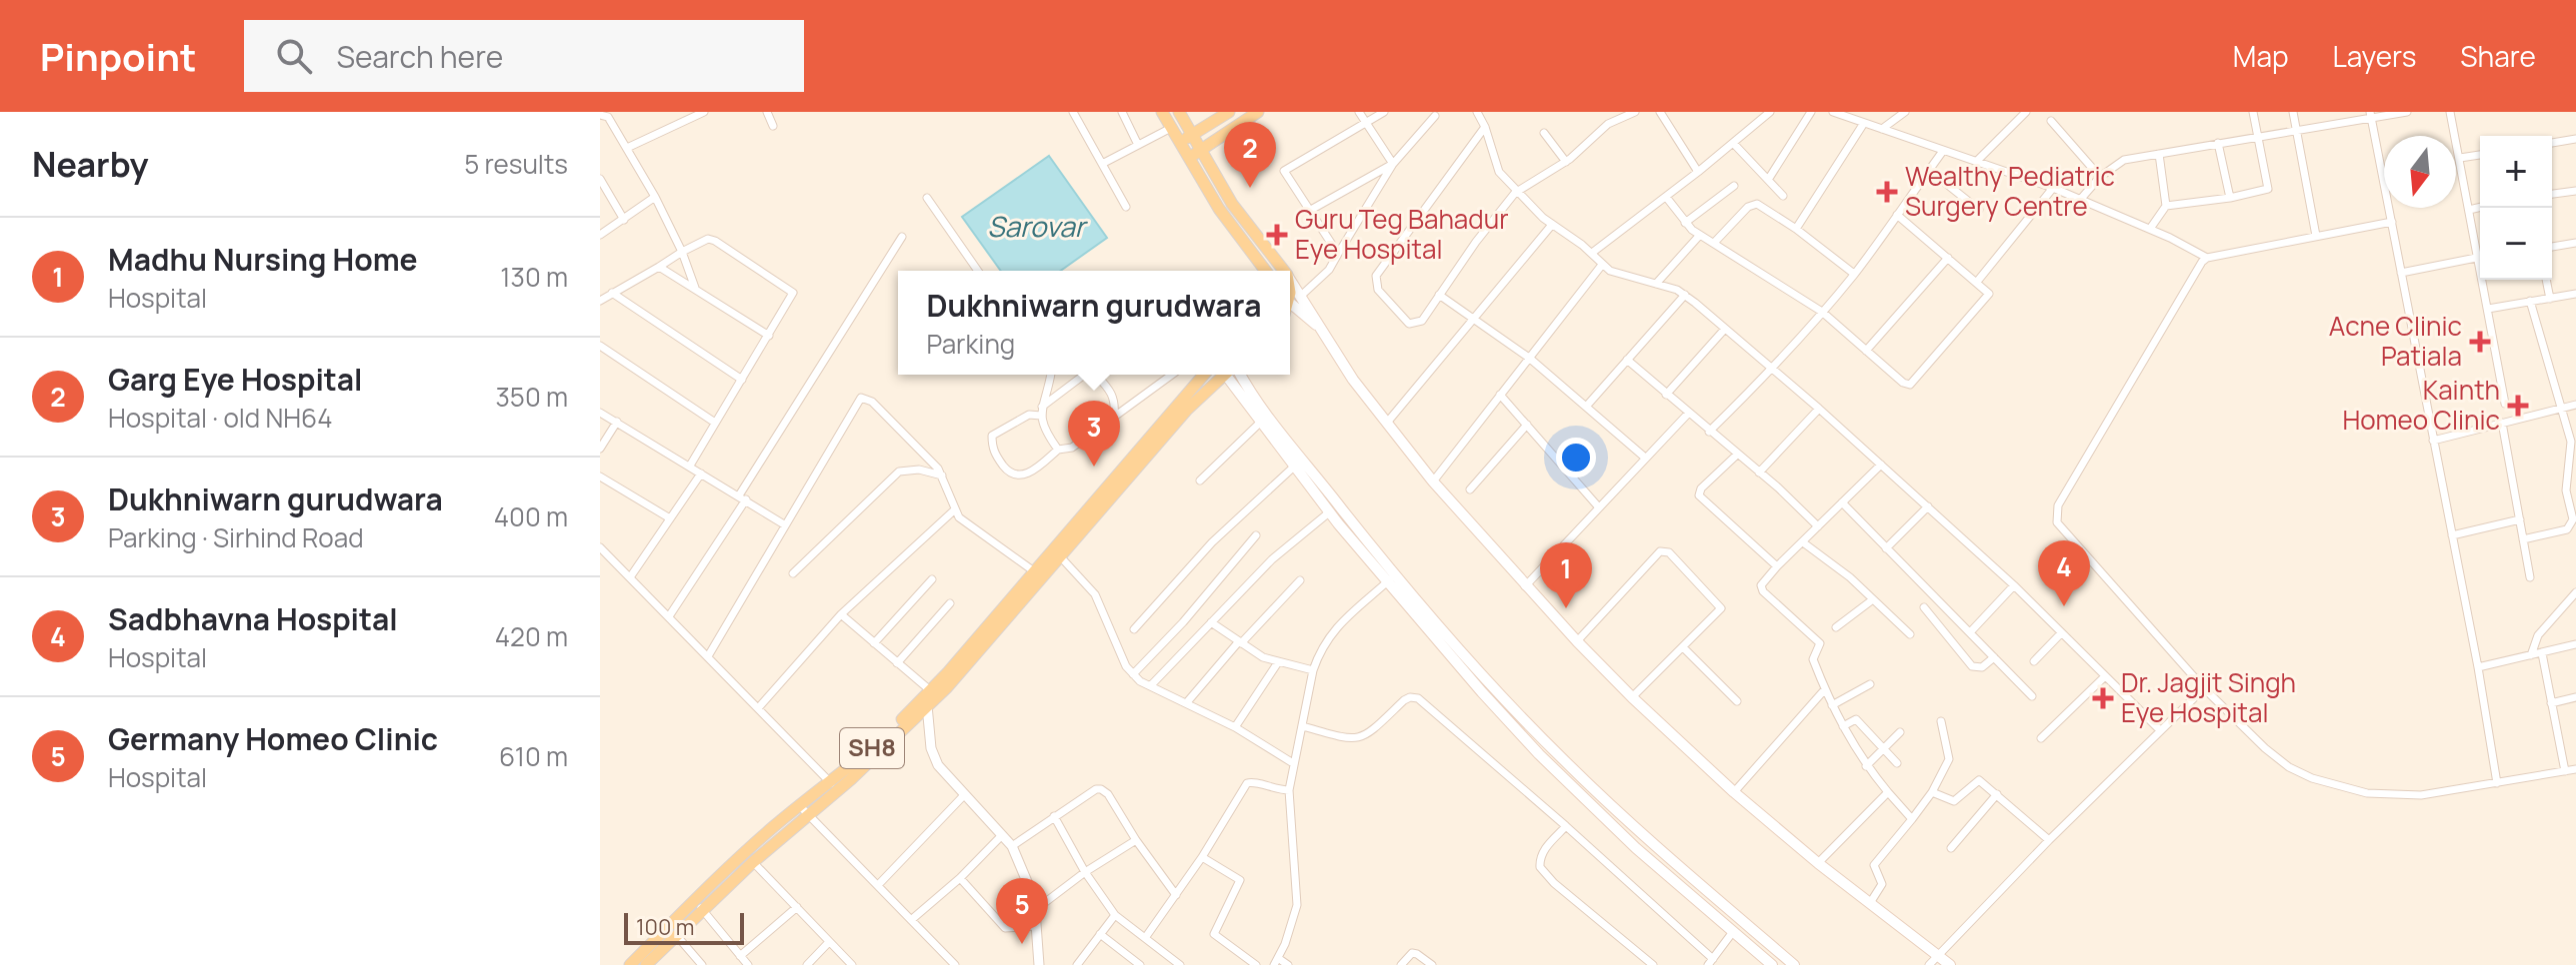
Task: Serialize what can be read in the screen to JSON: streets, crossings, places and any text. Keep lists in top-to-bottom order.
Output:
{
  "streets": {
    "main road": ["SH8"]
  },
  "water": ["Sarovar"],
  "places": {
    "health": [
      "Wealthy Pediatric Surgery Centre",
      "Guru Teg Bahadur Eye Hospital",
      "Acne Clinic Patiala",
      "Kainth Homeo Clinic",
      "Dr. Jagjit Singh Eye Hospital"
    ]
  },
  "scale_bar": "100 m",
  "north": "bottom",
  "page": {
    "header": "Pinpoint",
    "search": "Search here",
    "nav": ["Map", "Layers", "Share"],
    "heading": ["Nearby", "5 results"],
    "pins": [
      "2",
      "3",
      "4",
      "1",
      "5"
    ],
    "map_buttons": ["+", "−"],
    "list": [
      {
        "mark": "1",
        "name": "Madhu Nursing Home",
        "note": "Hospital",
        "value": "130 m"
      },
      {
        "mark": "2",
        "name": "Garg Eye Hospital",
        "note": "Hospital · old NH64",
        "value": "350 m"
      },
      {
        "mark": "3",
        "name": "Dukhniwarn gurudwara",
        "note": "Parking · Sirhind Road",
        "value": "400 m"
      },
      {
        "mark": "4",
        "name": "Sadbhavna Hospital",
        "note": "Hospital",
        "value": "420 m"
      },
      {
        "mark": "5",
        "name": "Germany Homeo Clinic",
        "note": "Hospital",
        "value": "610 m"
      }
    ],
    "popup": ["Dukhniwarn gurudwara", "Parking"],
    "scale": "100 m"
  }
}
